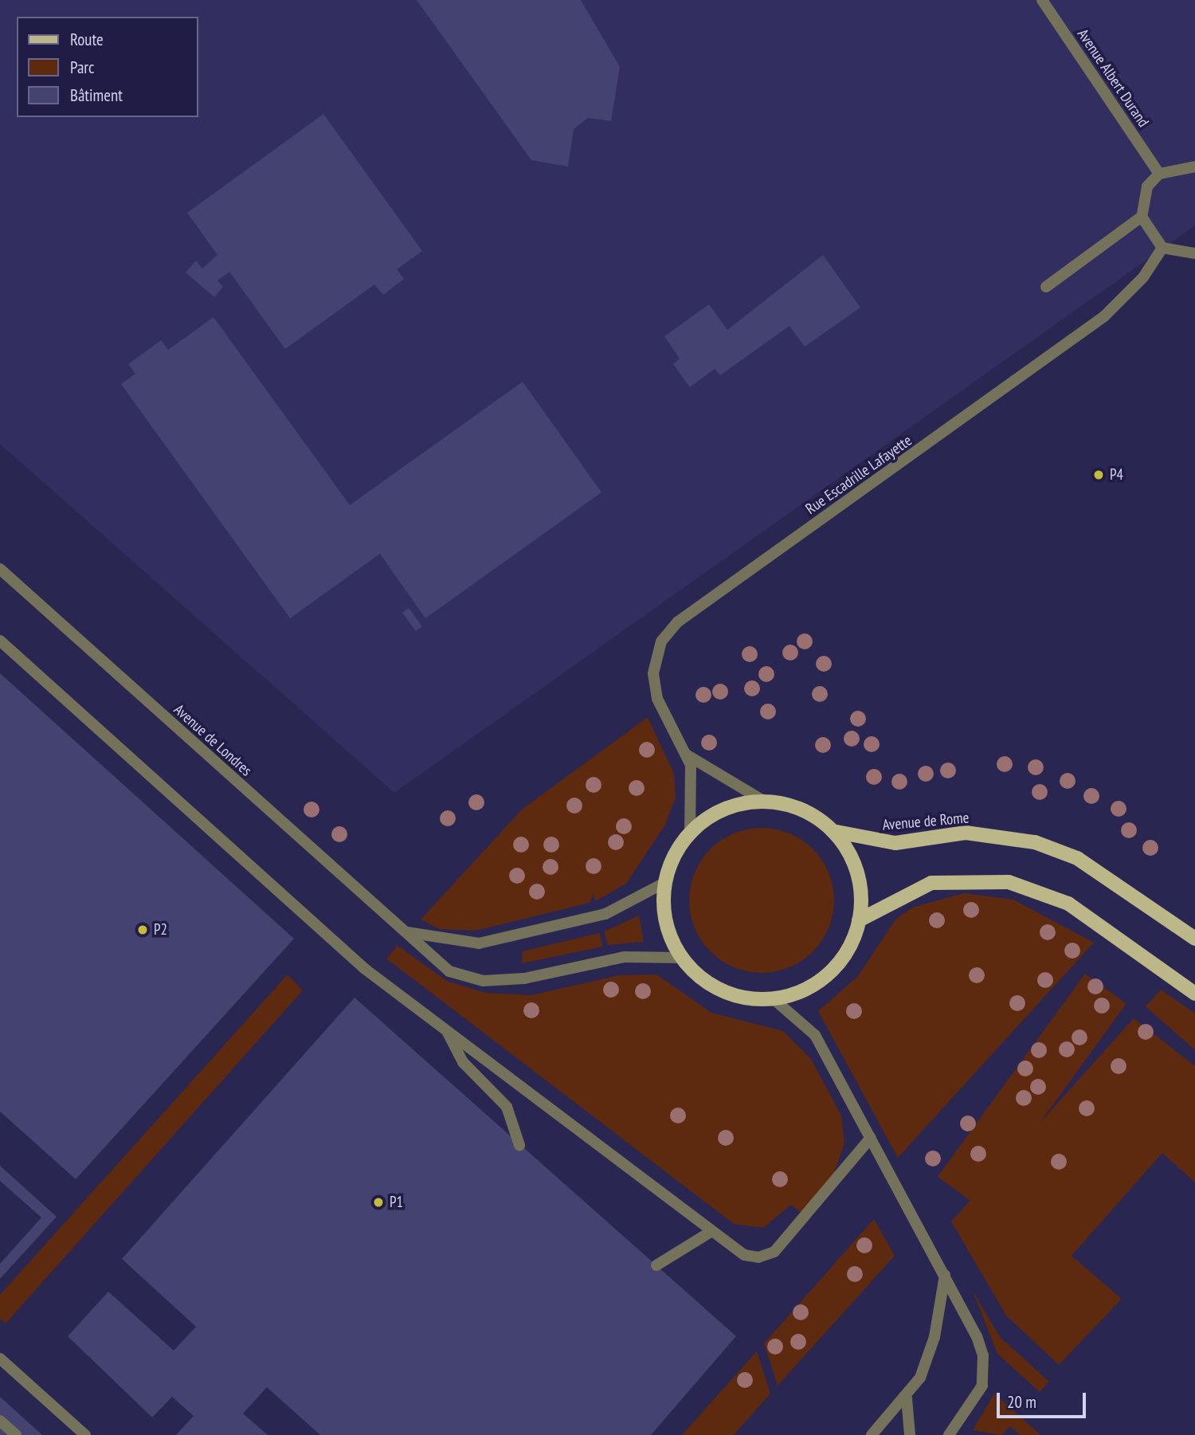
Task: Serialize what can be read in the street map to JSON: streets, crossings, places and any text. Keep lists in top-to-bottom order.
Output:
{
  "streets": {
    "main road": ["Avenue de Rome"],
    "street": ["Avenue Albert Durand", "Rue Escadrille Lafayette", "Avenue de Londres"]
  },
  "crossings": [
    ["Rue Escadrille Lafayette", "Avenue de Londres"],
    ["Rue Escadrille Lafayette", "Avenue de Rome"],
    ["Avenue de Londres", "Avenue de Rome"]
  ],
  "places": ["P4", "P2", "P1"],
  "legend": ["Route", "Parc", "Bâtiment"],
  "scale_bar": "20 m"
}
